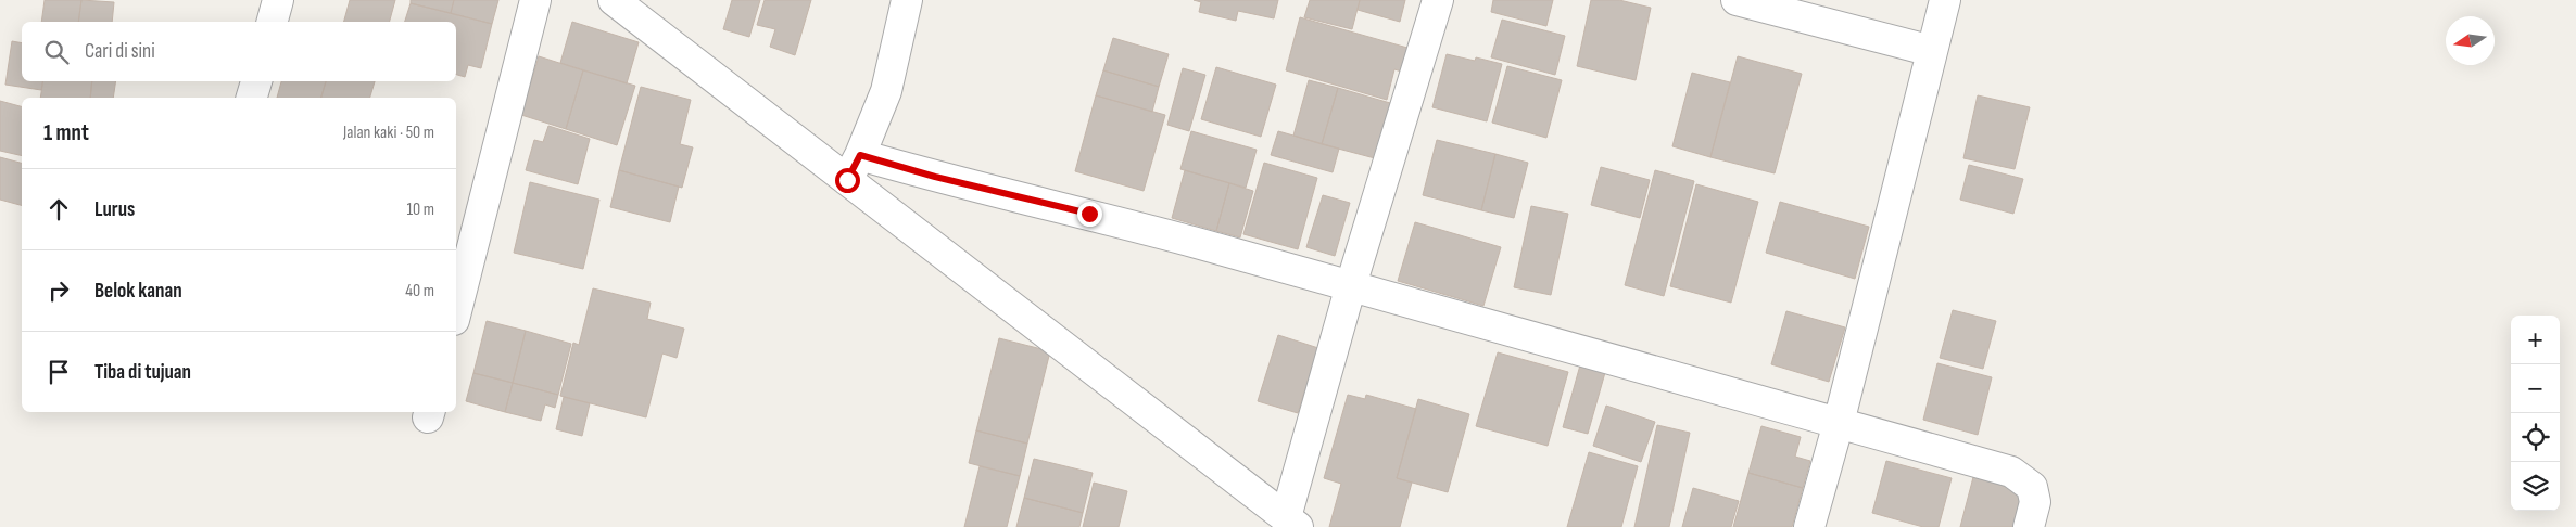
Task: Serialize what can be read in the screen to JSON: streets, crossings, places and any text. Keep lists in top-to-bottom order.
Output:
{
  "north": "left",
  "page": {
    "search": "Cari di sini",
    "heading": ["1 mnt", "Jalan kaki · 50 m"],
    "list": [
      ["Lurus", "10 m"],
      ["Belok kanan", "40 m"],
      "Tiba di tujuan"
    ],
    "map_buttons": ["+", "−"]
  }
}
